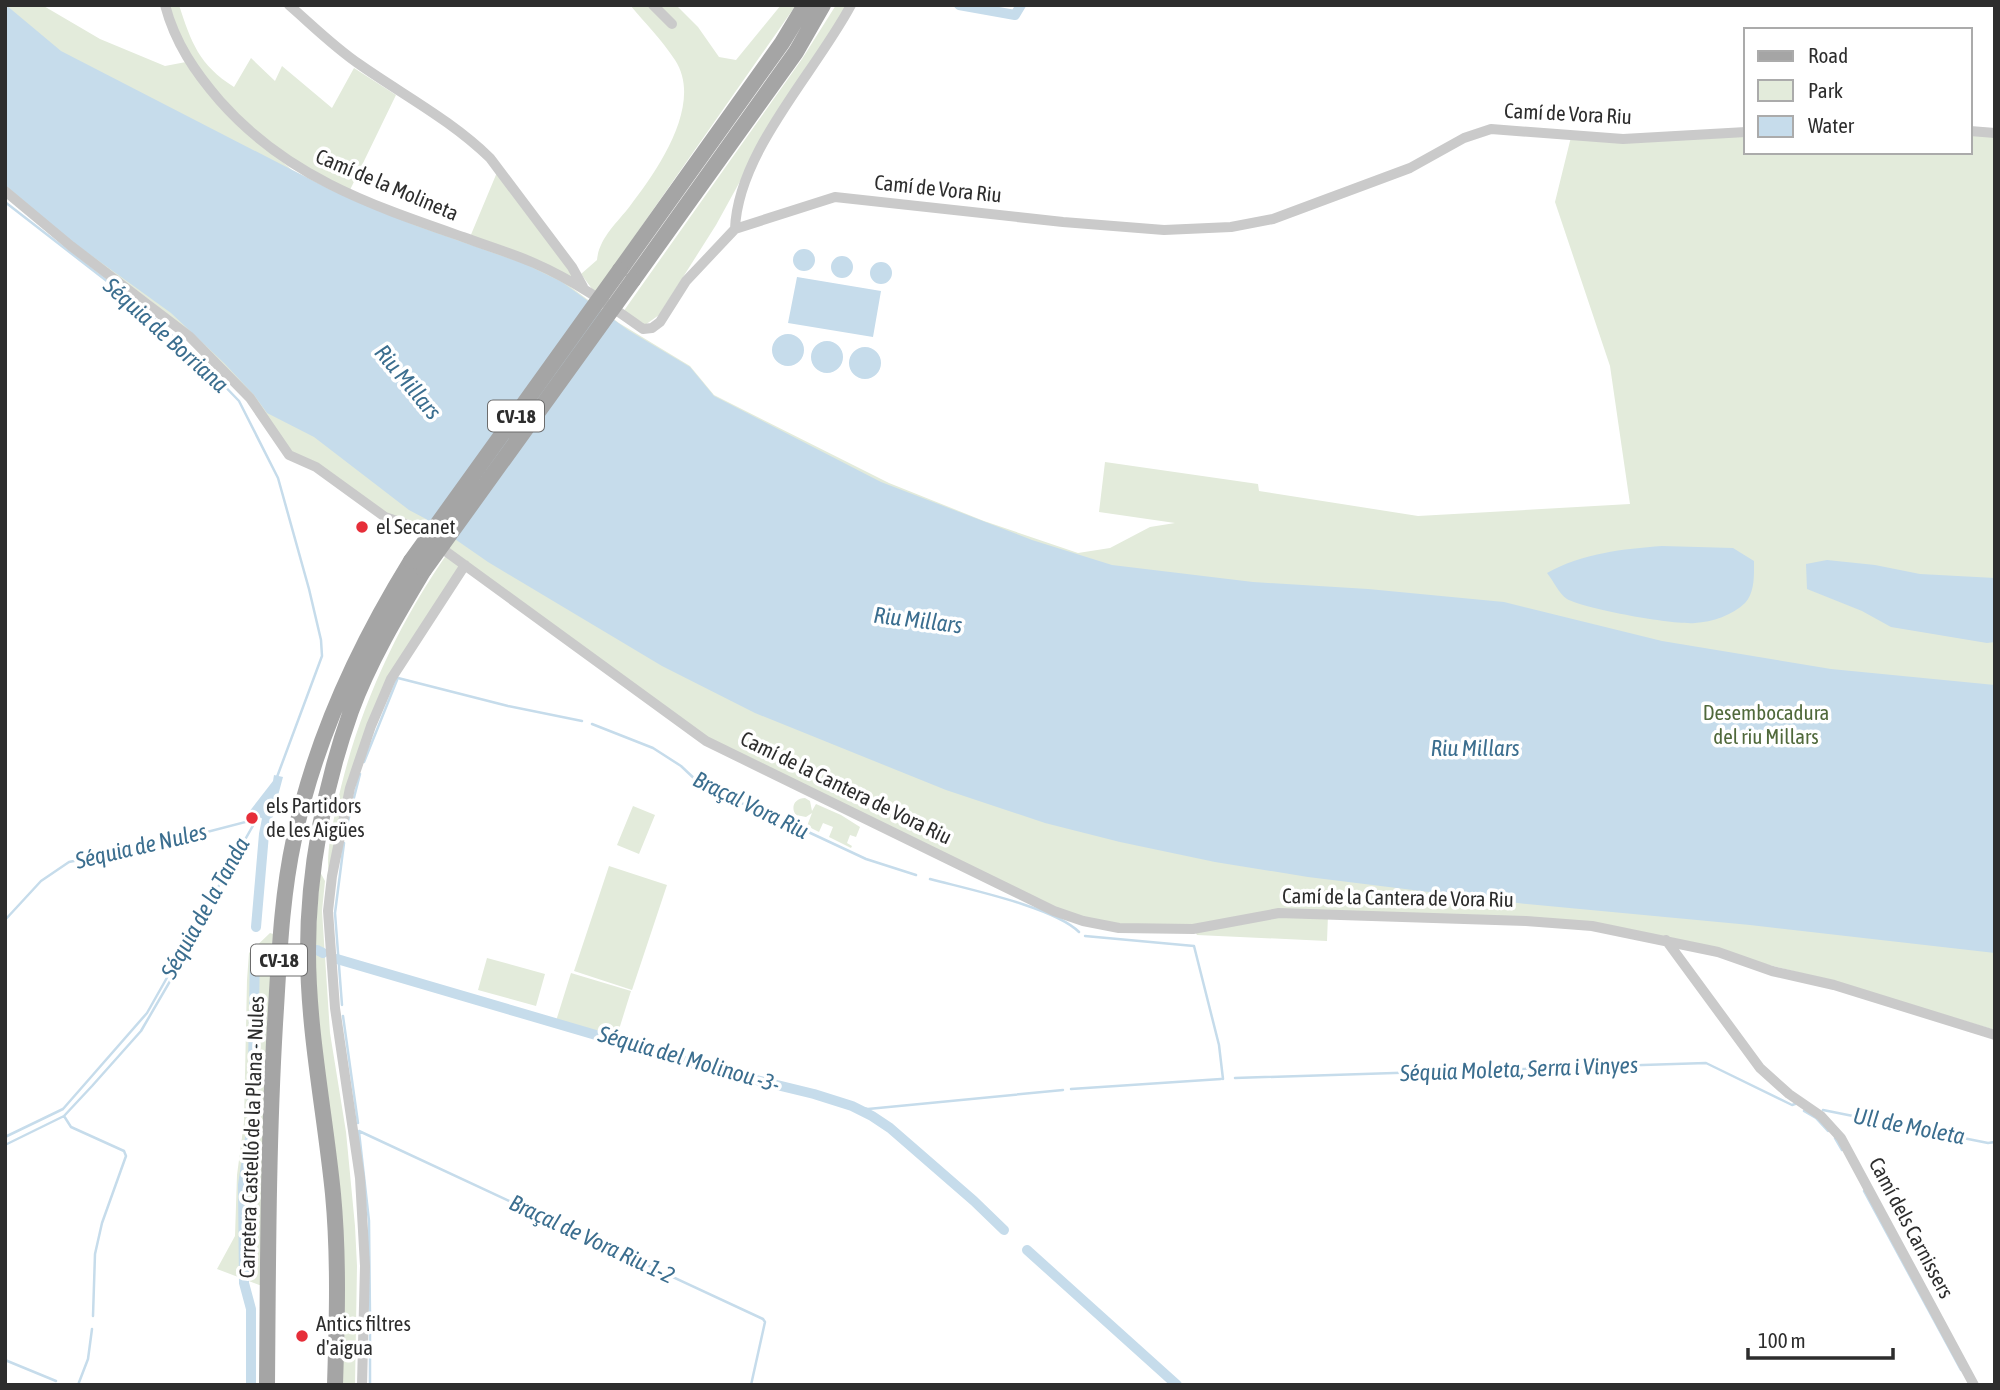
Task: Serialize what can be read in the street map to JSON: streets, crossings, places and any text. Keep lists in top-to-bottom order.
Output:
{
  "streets": {
    "main road": ["CV-18", "Carretera Castelló de la Plana - Nules"],
    "street": [
      "Camí de Vora Riu",
      "Camí de la Molineta",
      "Camí de la Cantera de Vora Riu",
      "Camí dels Carnissers"
    ]
  },
  "crossings": [
    ["Camí de Vora Riu", "Camí de la Molineta"],
    ["CV-18", "Carretera Castelló de la Plana - Nules"],
    ["Camí de la Cantera de Vora Riu", "Camí dels Carnissers"]
  ],
  "water": [
    "Séquia de Borriana",
    "Riu Millars",
    "Braçal Vora Riu",
    "Séquia de Nules",
    "Séquia de la Tanda",
    "Séquia del Molinou -3-",
    "Séquia Moleta, Serra i Vinyes",
    "Ull de Moleta",
    "Braçal de Vora Riu 1-2"
  ],
  "parks": ["Desembocadura del riu Millars"],
  "places": ["el Secanet", "els Partidors de les Aigües", "Antics filtres d'aigua"],
  "legend": ["Road", "Park", "Water"],
  "scale_bar": "100 m"
}
